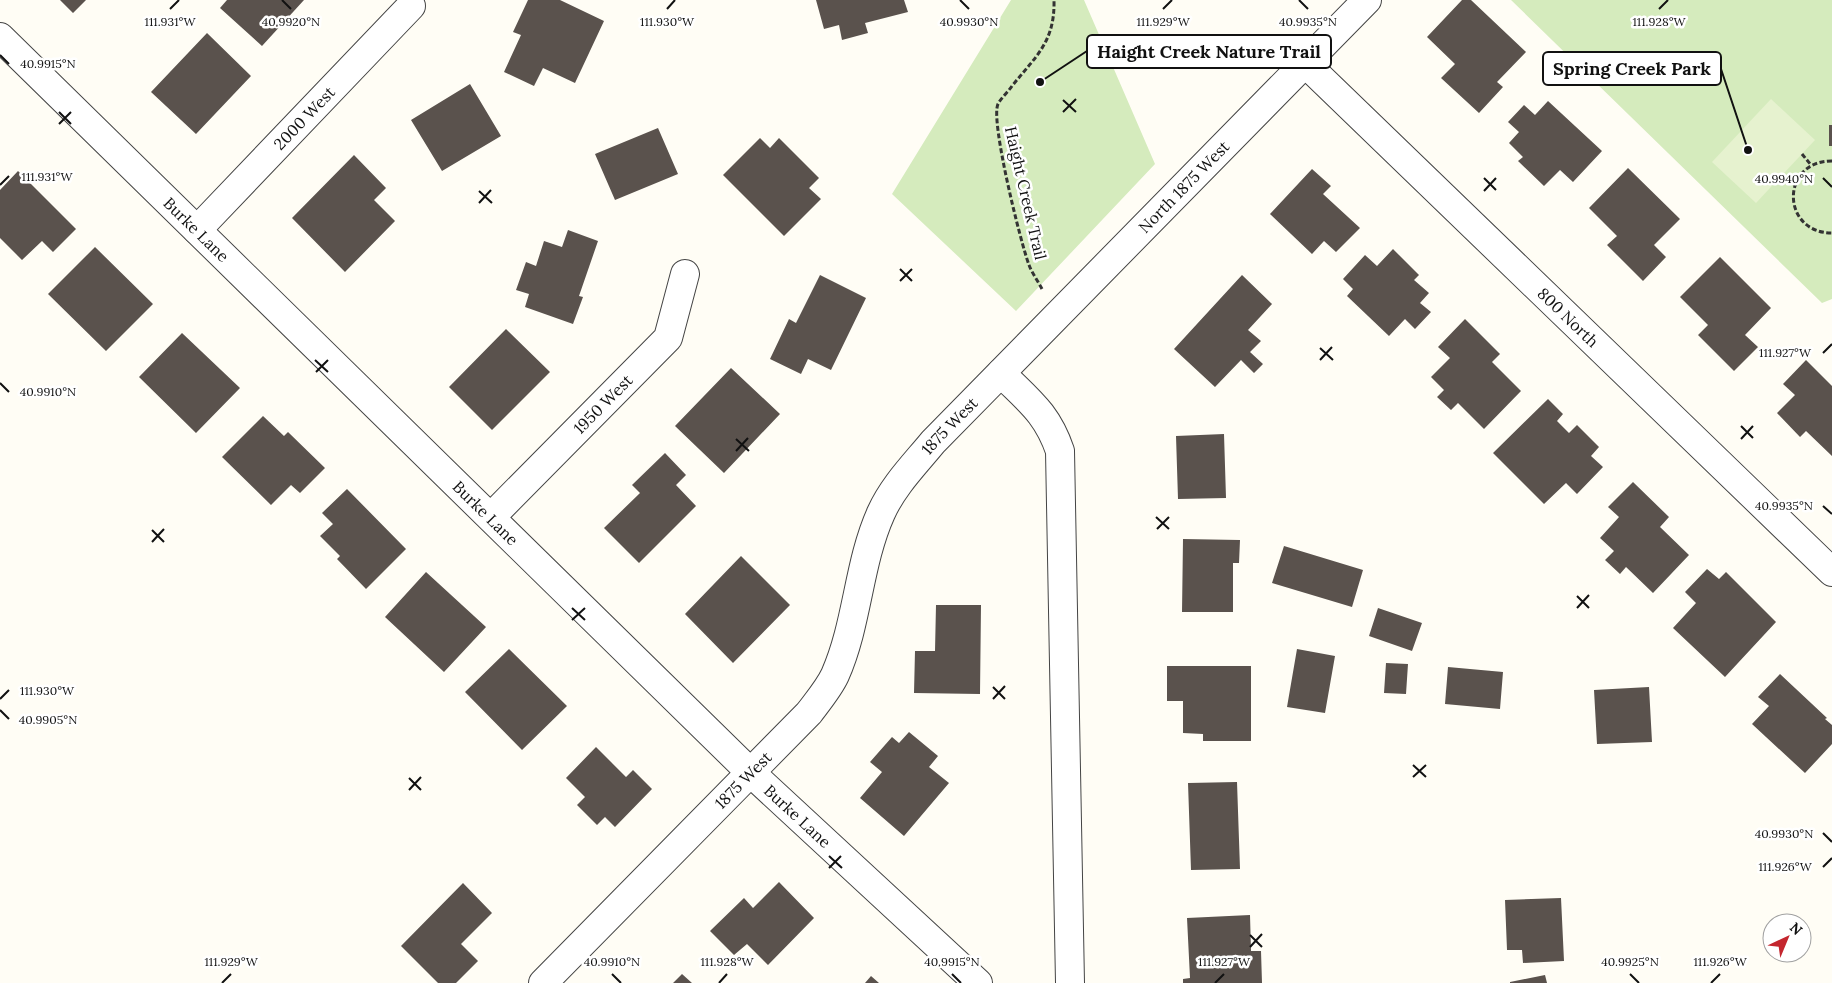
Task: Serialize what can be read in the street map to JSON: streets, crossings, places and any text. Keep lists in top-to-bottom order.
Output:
{
  "streets": {
    "street": [
      "2000 West",
      "North 1875 West",
      "Burke Lane",
      "800 North",
      "1950 West",
      "1875 West"
    ],
    "path": ["Haight Creek Trail"]
  },
  "crossings": [
    ["2000 West", "Burke Lane"],
    ["North 1875 West", "800 North"],
    ["North 1875 West", "1875 West"],
    ["Burke Lane", "1950 West"],
    ["Burke Lane", "1875 West"]
  ],
  "places": ["Haight Creek Nature Trail", "Spring Creek Park"],
  "north": "top right",
  "coordinates": [
    "40.9920°N",
    "40.9930°N",
    "40.9935°N",
    "111.931°W",
    "111.930°W",
    "111.929°W",
    "111.928°W",
    "40.9915°N",
    "40.9940°N",
    "111.927°W",
    "40.9910°N",
    "40.9905°N",
    "111.926°W",
    "40.9925°N"
  ]
}
